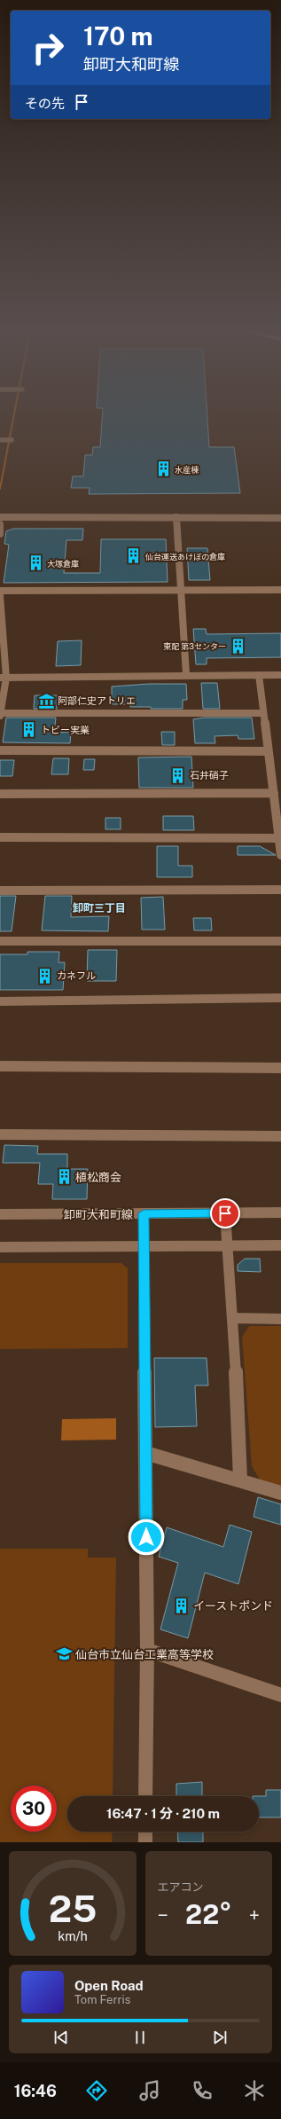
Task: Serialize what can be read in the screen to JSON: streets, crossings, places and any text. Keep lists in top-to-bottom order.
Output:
{
  "streets": {
    "street": ["卸町大和町線"]
  },
  "districts": ["卸町三丁目"],
  "places": {
    "building": [
      "水産棟",
      "仙台運送あけぼの倉庫",
      "大塚倉庫",
      "東配 第3センター",
      "トビー実業",
      "石井硝子",
      "カネフル",
      "植松商会",
      "イーストポンド"
    ],
    "museum": ["阿部仁史アトリエ"],
    "school or university": ["仙台市立仙台工業高等学校"]
  },
  "page": {
    "turn": ["170 m", "卸町大和町線"],
    "then": "その先",
    "limit": "30",
    "trip": "16:47 · 1 分 · 210 m",
    "tile": "エアコン",
    "heat": ["−", "22°", "+"],
    "song": ["Open Road", "Tom Ferris"],
    "tabs": "16:46",
    "gauge": ["25", "km/h"]
  }
}
